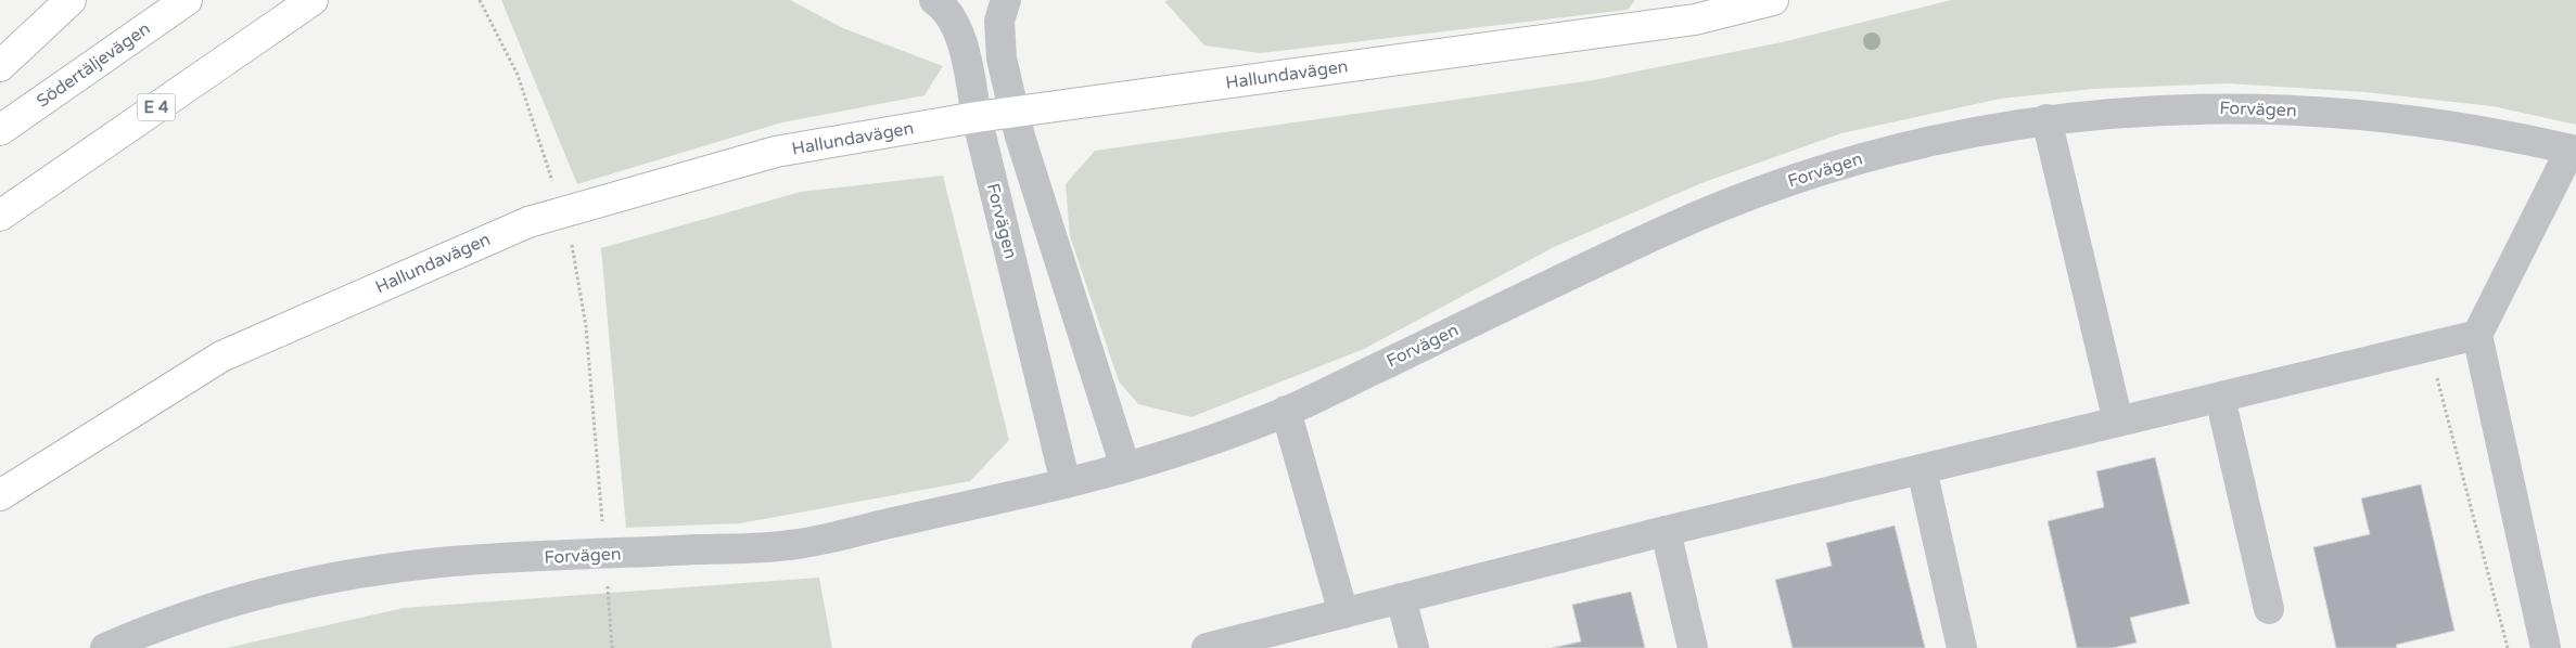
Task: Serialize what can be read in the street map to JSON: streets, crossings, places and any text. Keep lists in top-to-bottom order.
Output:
{
  "streets": {
    "main road": ["Södertäljevägen", "Hallundavägen", "E 4"],
    "street": ["Forvägen"]
  },
  "crossings": [
    ["Hallundavägen", "Forvägen"]
  ]
}
